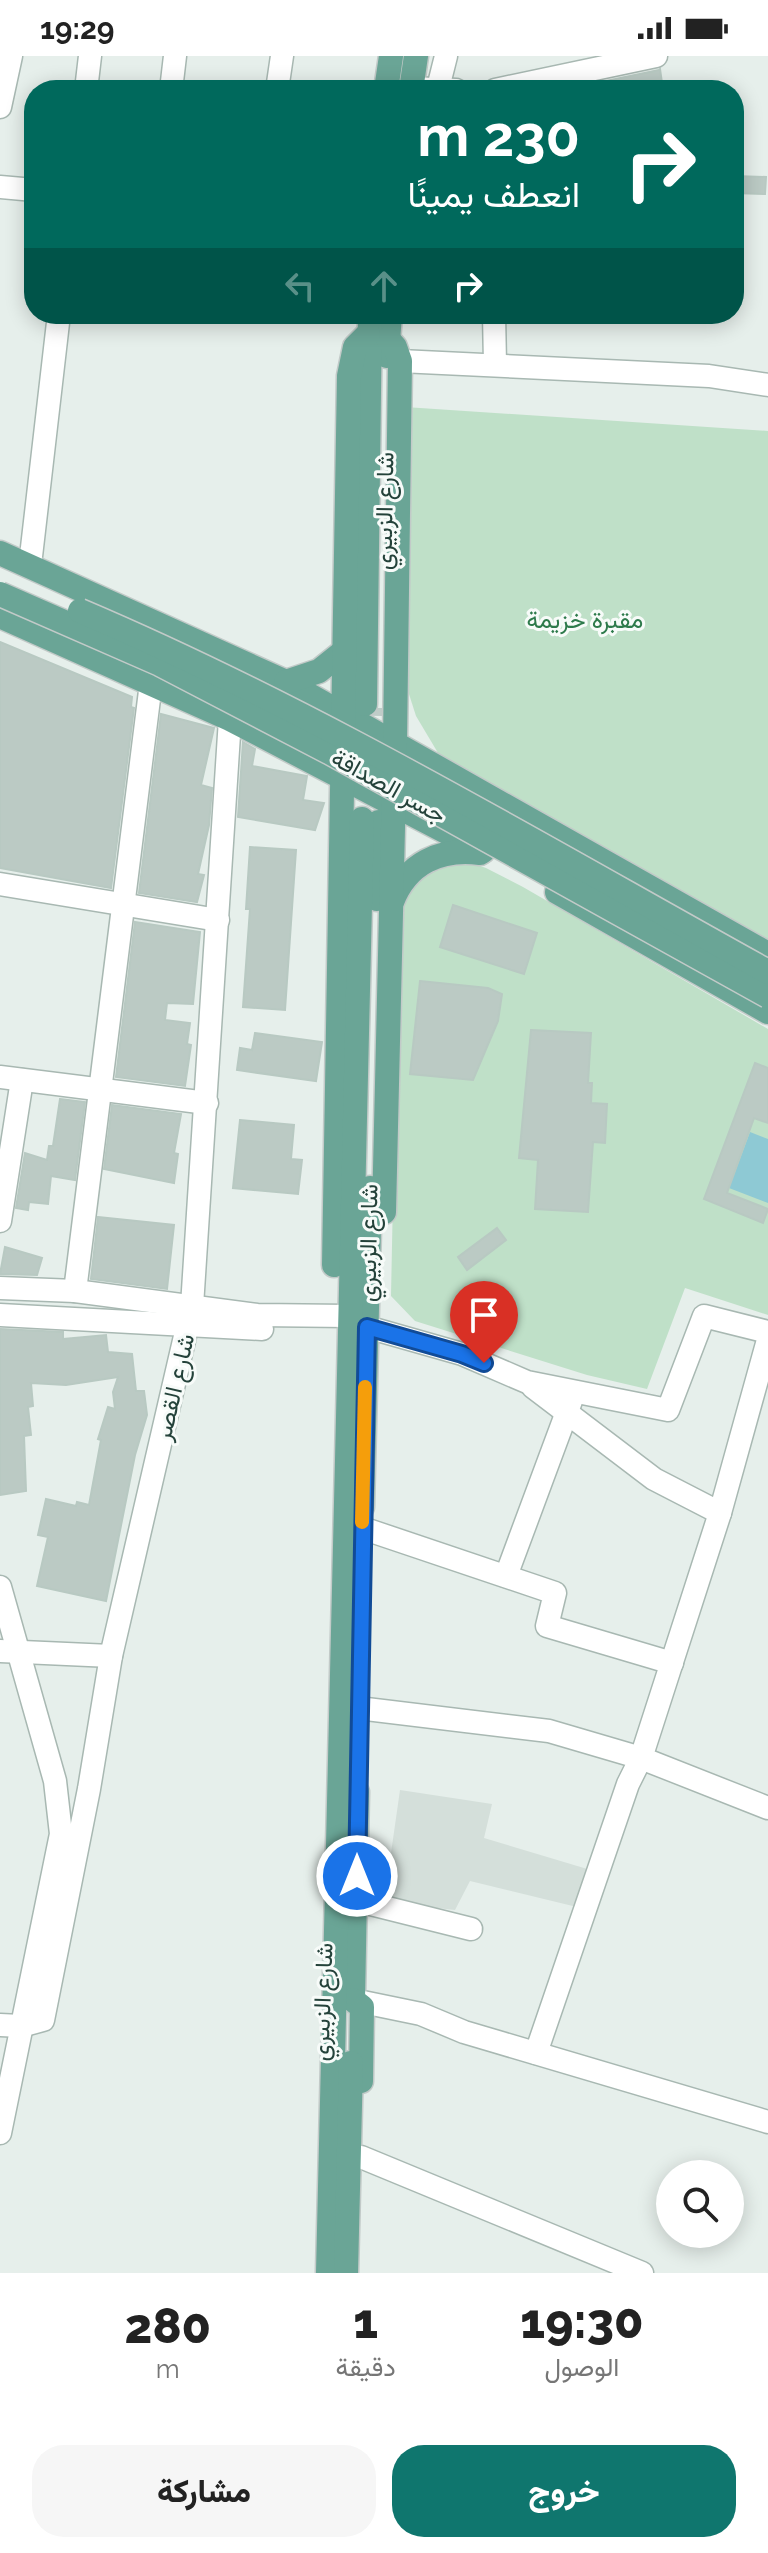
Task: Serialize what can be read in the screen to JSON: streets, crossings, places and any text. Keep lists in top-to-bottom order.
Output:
{
  "streets": {
    "main road": ["شارع الزبيري", "جسر الصداقة"],
    "street": ["شارع القصر"]
  },
  "parks": ["مقبرة خزيمة"],
  "page": {
    "status": "19:29",
    "turn": ["230 m", "انعطف يمينًا"],
    "eta": [
      "19:30",
      "الوصول",
      "1",
      "دقيقة",
      "280",
      "m"
    ],
    "buttons": ["خروج", "مشاركة"]
  }
}
